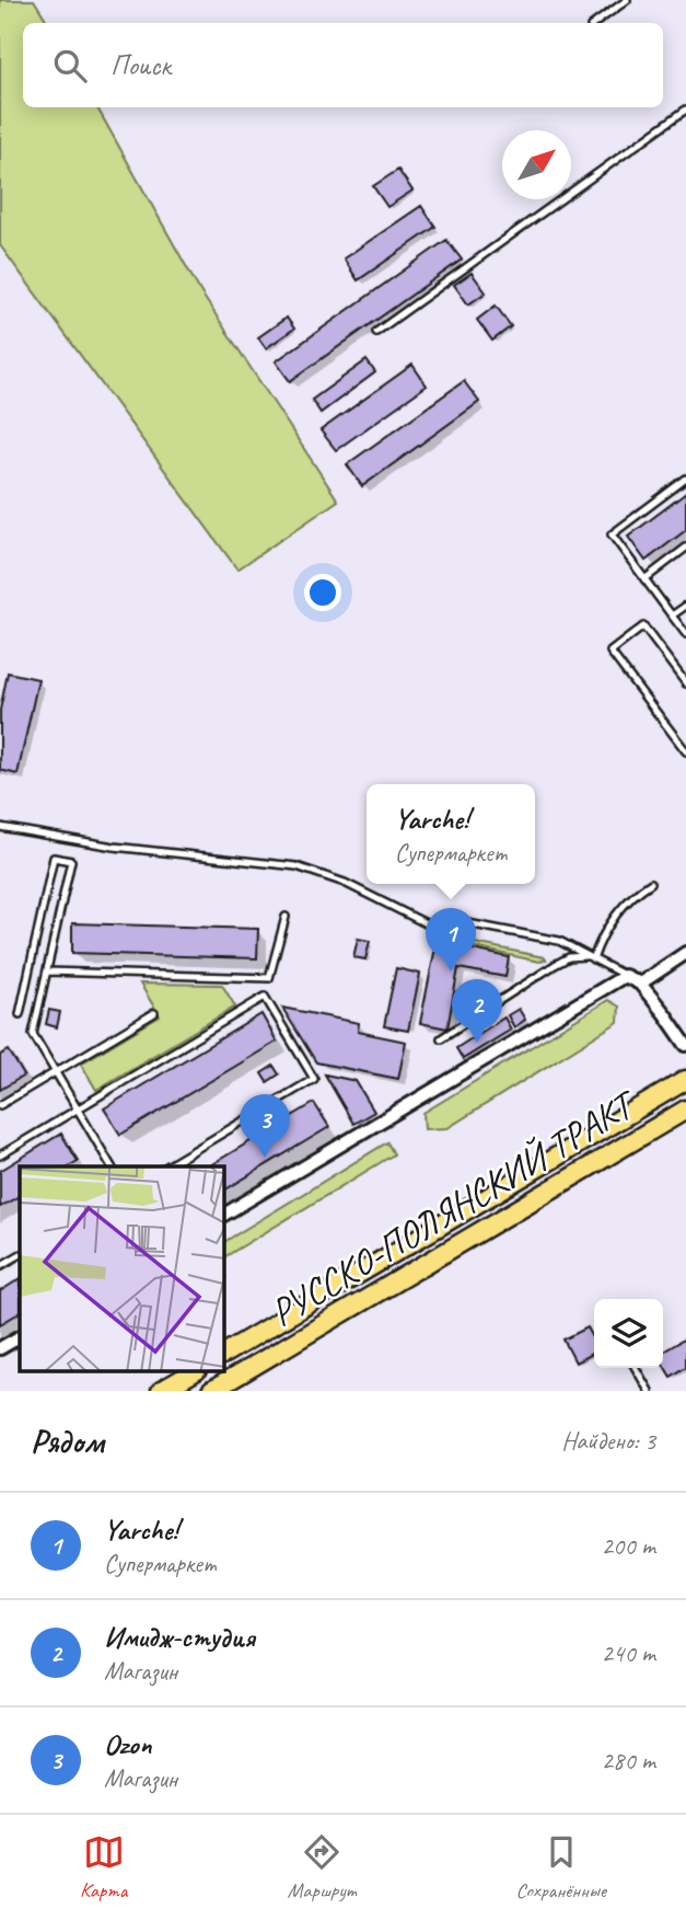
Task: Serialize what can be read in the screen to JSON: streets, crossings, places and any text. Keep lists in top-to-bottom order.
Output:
{
  "streets": {
    "main road": ["РУССКО-ПОЛЯНСКИЙ ТРАКТ"]
  },
  "north": "top right",
  "page": {
    "search": "Поиск",
    "popup": ["Yarche!", "Супермаркет"],
    "pins": ["1", "2", "3"],
    "heading": ["Рядом", "Найдено: 3"],
    "list": [
      {
        "mark": "1",
        "name": "Yarche!",
        "note": "Супермаркет",
        "value": "200 m"
      },
      {
        "mark": "2",
        "name": "Имидж-студия",
        "note": "Магазин",
        "value": "240 m"
      },
      {
        "mark": "3",
        "name": "Ozon",
        "note": "Магазин",
        "value": "280 m"
      }
    ],
    "nav": ["Карта", "Маршрут", "Сохранённые"]
  }
}
